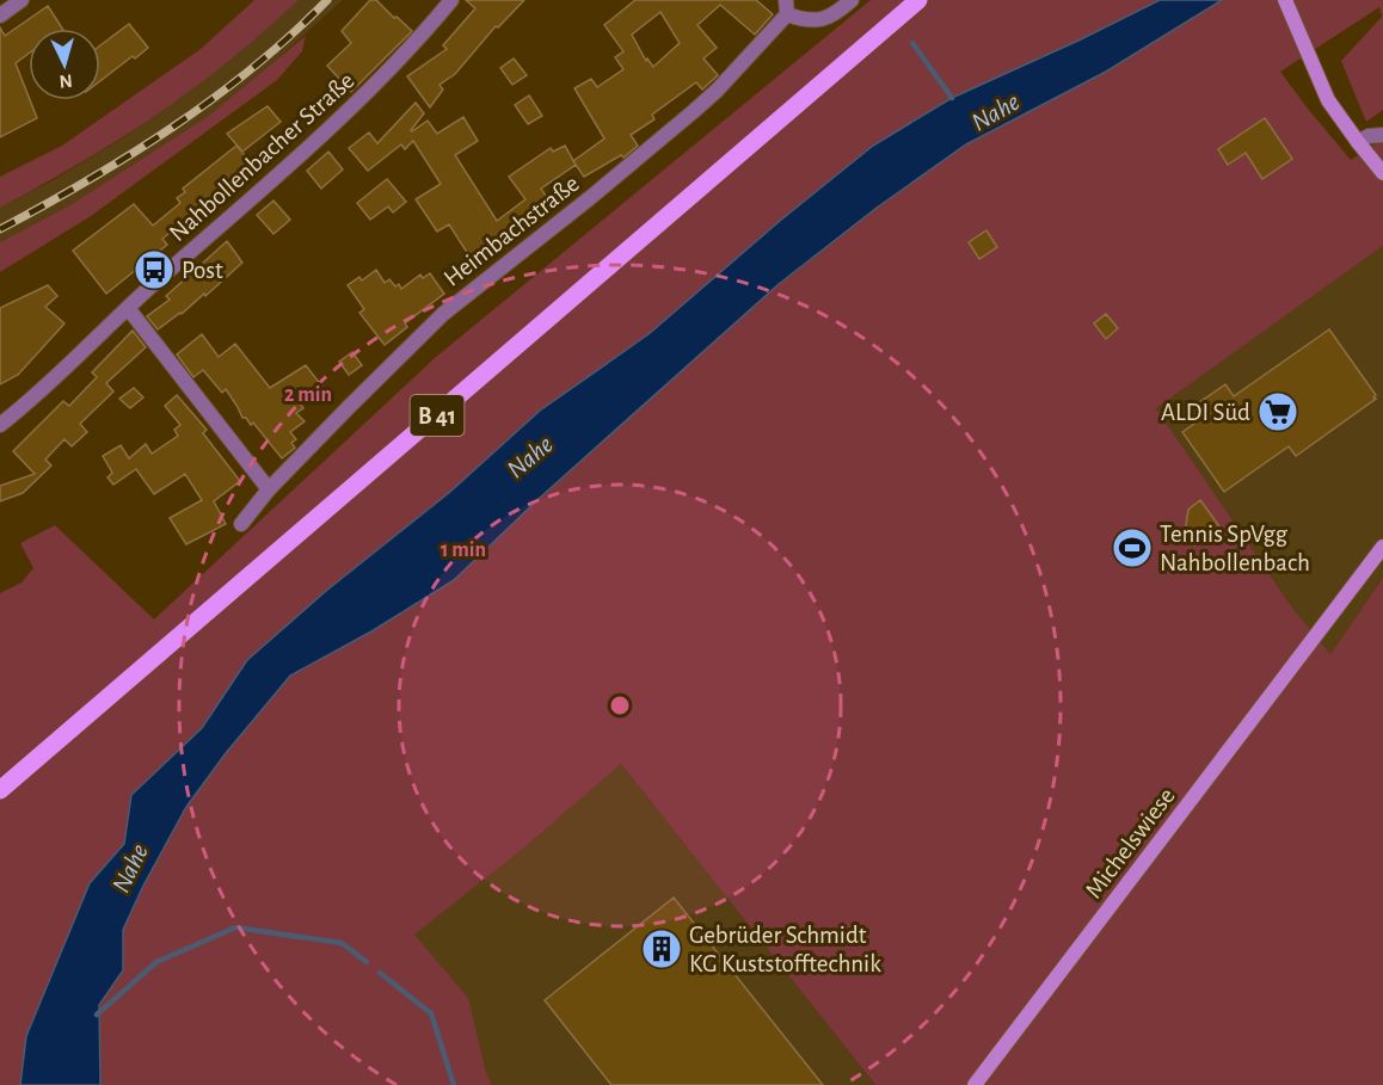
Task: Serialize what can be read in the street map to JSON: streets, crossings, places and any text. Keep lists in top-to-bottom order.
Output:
{
  "streets": {
    "main road": ["B 41"],
    "street": ["Nahbollenbacher Straße", "Heimbachstraße", "Michelswiese"]
  },
  "water": ["Nahe"],
  "places": {
    "bus stop": ["Post"],
    "supermarket": ["ALDI Süd"],
    "sports": ["Tennis SpVgg Nahbollenbach"],
    "building": ["Gebrüder Schmidt KG Kuststofftechnik"]
  },
  "north": "bottom",
  "rings": ["2 min", "1 min"]
}
